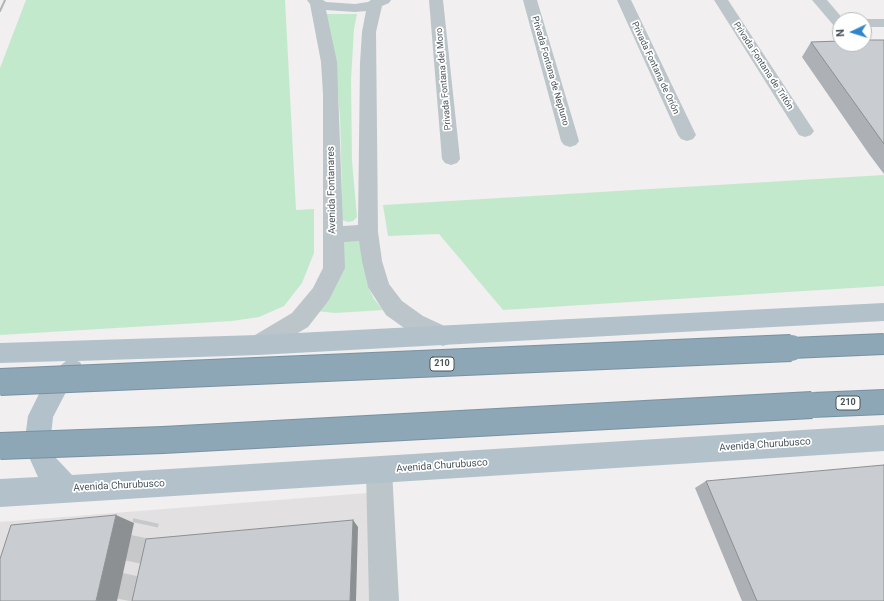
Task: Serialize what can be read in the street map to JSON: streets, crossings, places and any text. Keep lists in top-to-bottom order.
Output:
{
  "streets": {
    "highway": ["210"],
    "main road": ["Avenida Churubusco"],
    "street": [
      "Privada Fontana de Tritón",
      "Privada Fontana de Orión",
      "Privada Fontana de Neptuno",
      "Privada Fontana del Moro",
      "Avenida Fontanares"
    ]
  },
  "north": "left"
}
